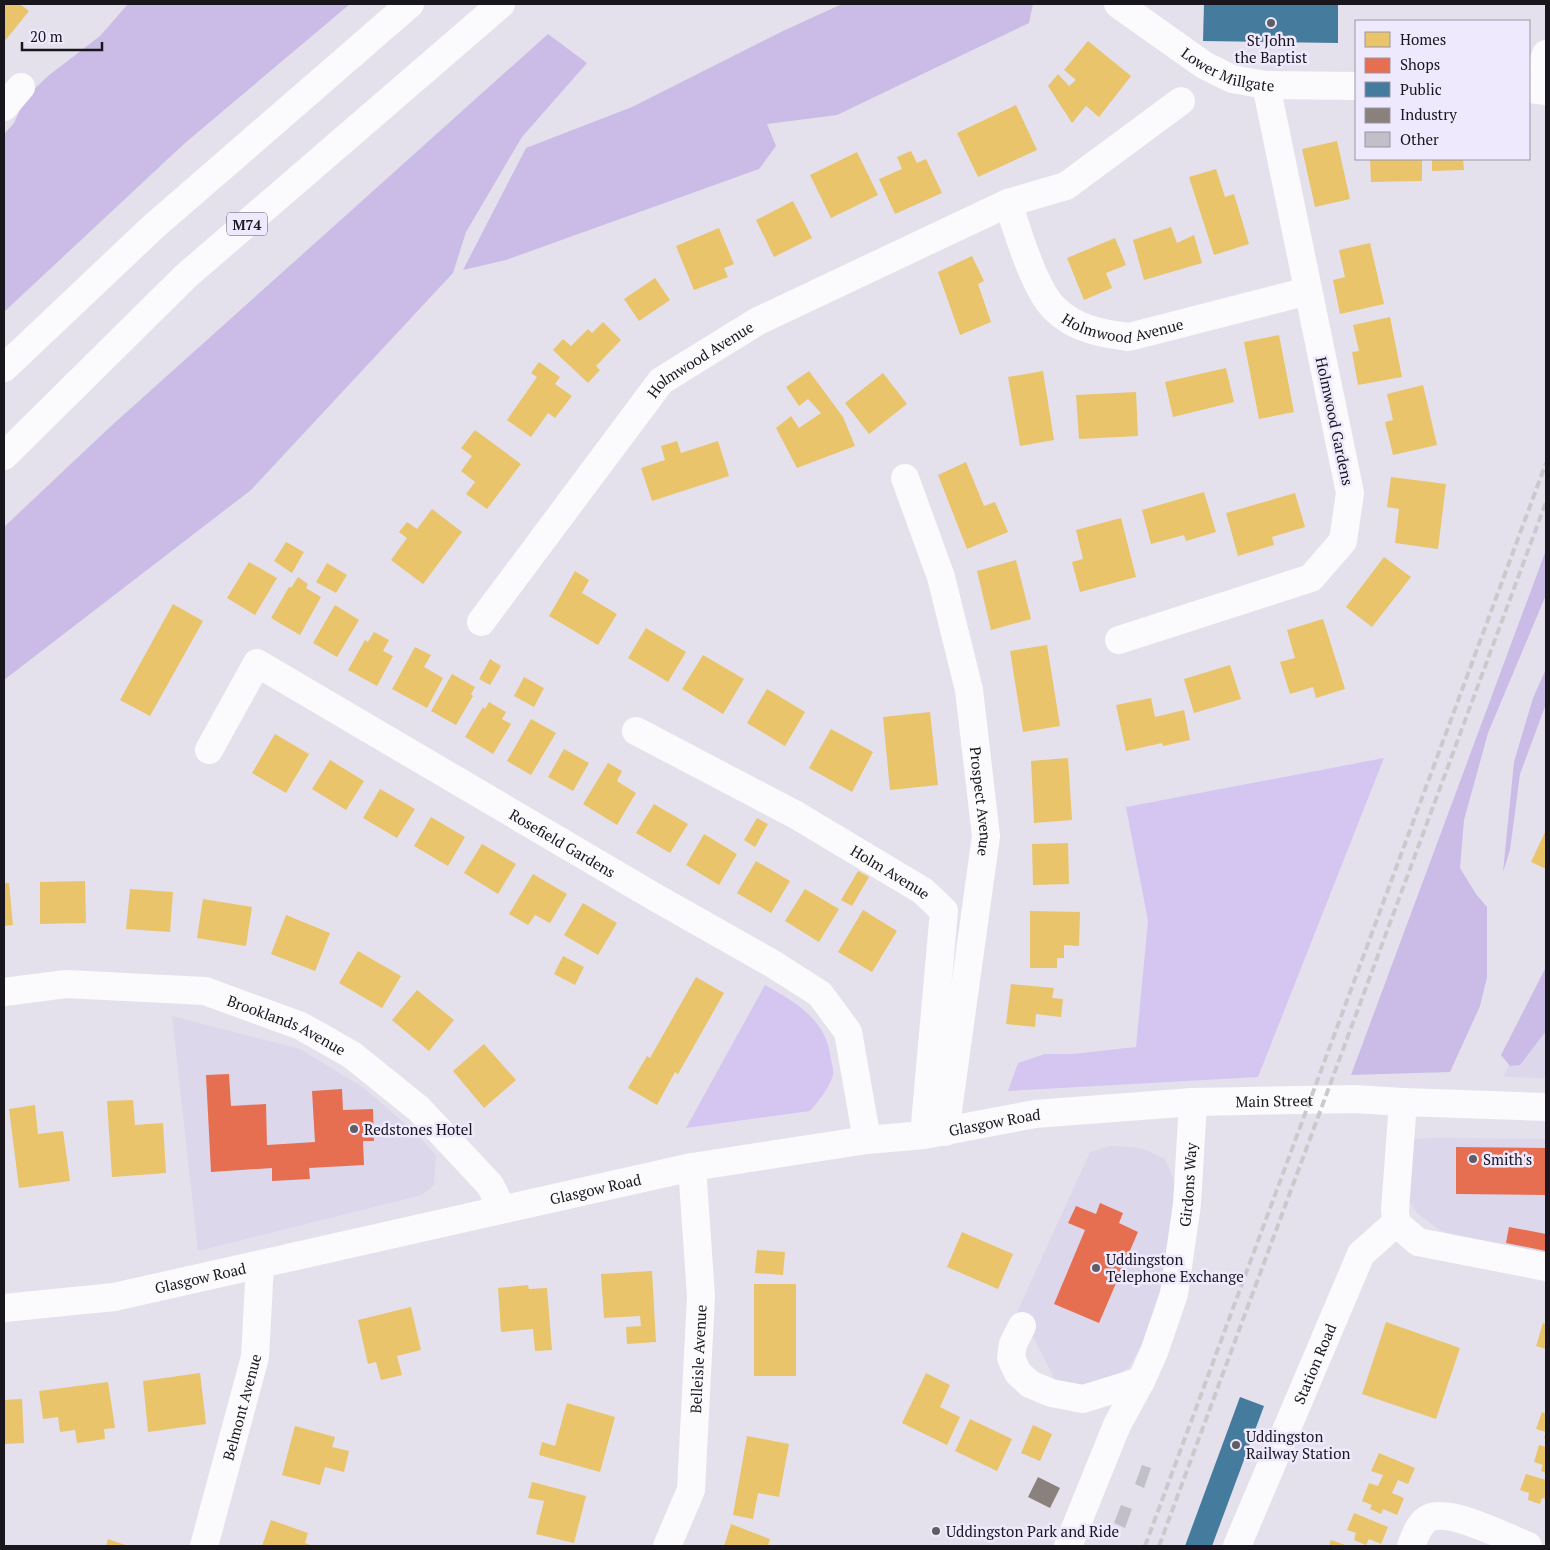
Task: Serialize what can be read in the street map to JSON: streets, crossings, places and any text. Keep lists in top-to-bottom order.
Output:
{
  "streets": {
    "main road": [
      "Lower Millgate",
      "M74",
      "Holmwood Avenue",
      "Holmwood Gardens",
      "Prospect Avenue",
      "Rosefield Gardens",
      "Holm Avenue",
      "Brooklands Avenue",
      "Main Street",
      "Glasgow Road",
      "Girdons Way",
      "Belleisle Avenue",
      "Station Road",
      "Belmont Avenue"
    ]
  },
  "crossings": [
    ["Lower Millgate", "Holmwood Gardens"],
    ["Holmwood Avenue", "Holmwood Gardens"],
    ["Prospect Avenue", "Holm Avenue"],
    ["Prospect Avenue", "Glasgow Road"],
    ["Rosefield Gardens", "Glasgow Road"],
    ["Holm Avenue", "Glasgow Road"],
    ["Brooklands Avenue", "Glasgow Road"],
    ["Main Street", "Glasgow Road"],
    ["Main Street", "Girdons Way"],
    ["Glasgow Road", "Girdons Way"],
    ["Glasgow Road", "Belleisle Avenue"],
    ["Glasgow Road", "Belmont Avenue"]
  ],
  "places": [
    "St John the Baptist",
    "Redstones Hotel",
    "Smith's",
    "Uddingston Telephone Exchange",
    "Uddingston Railway Station",
    "Uddingston Park and Ride"
  ],
  "legend": [
    "Homes",
    "Shops",
    "Public",
    "Industry",
    "Other"
  ],
  "scale_bar": "20 m"
}
